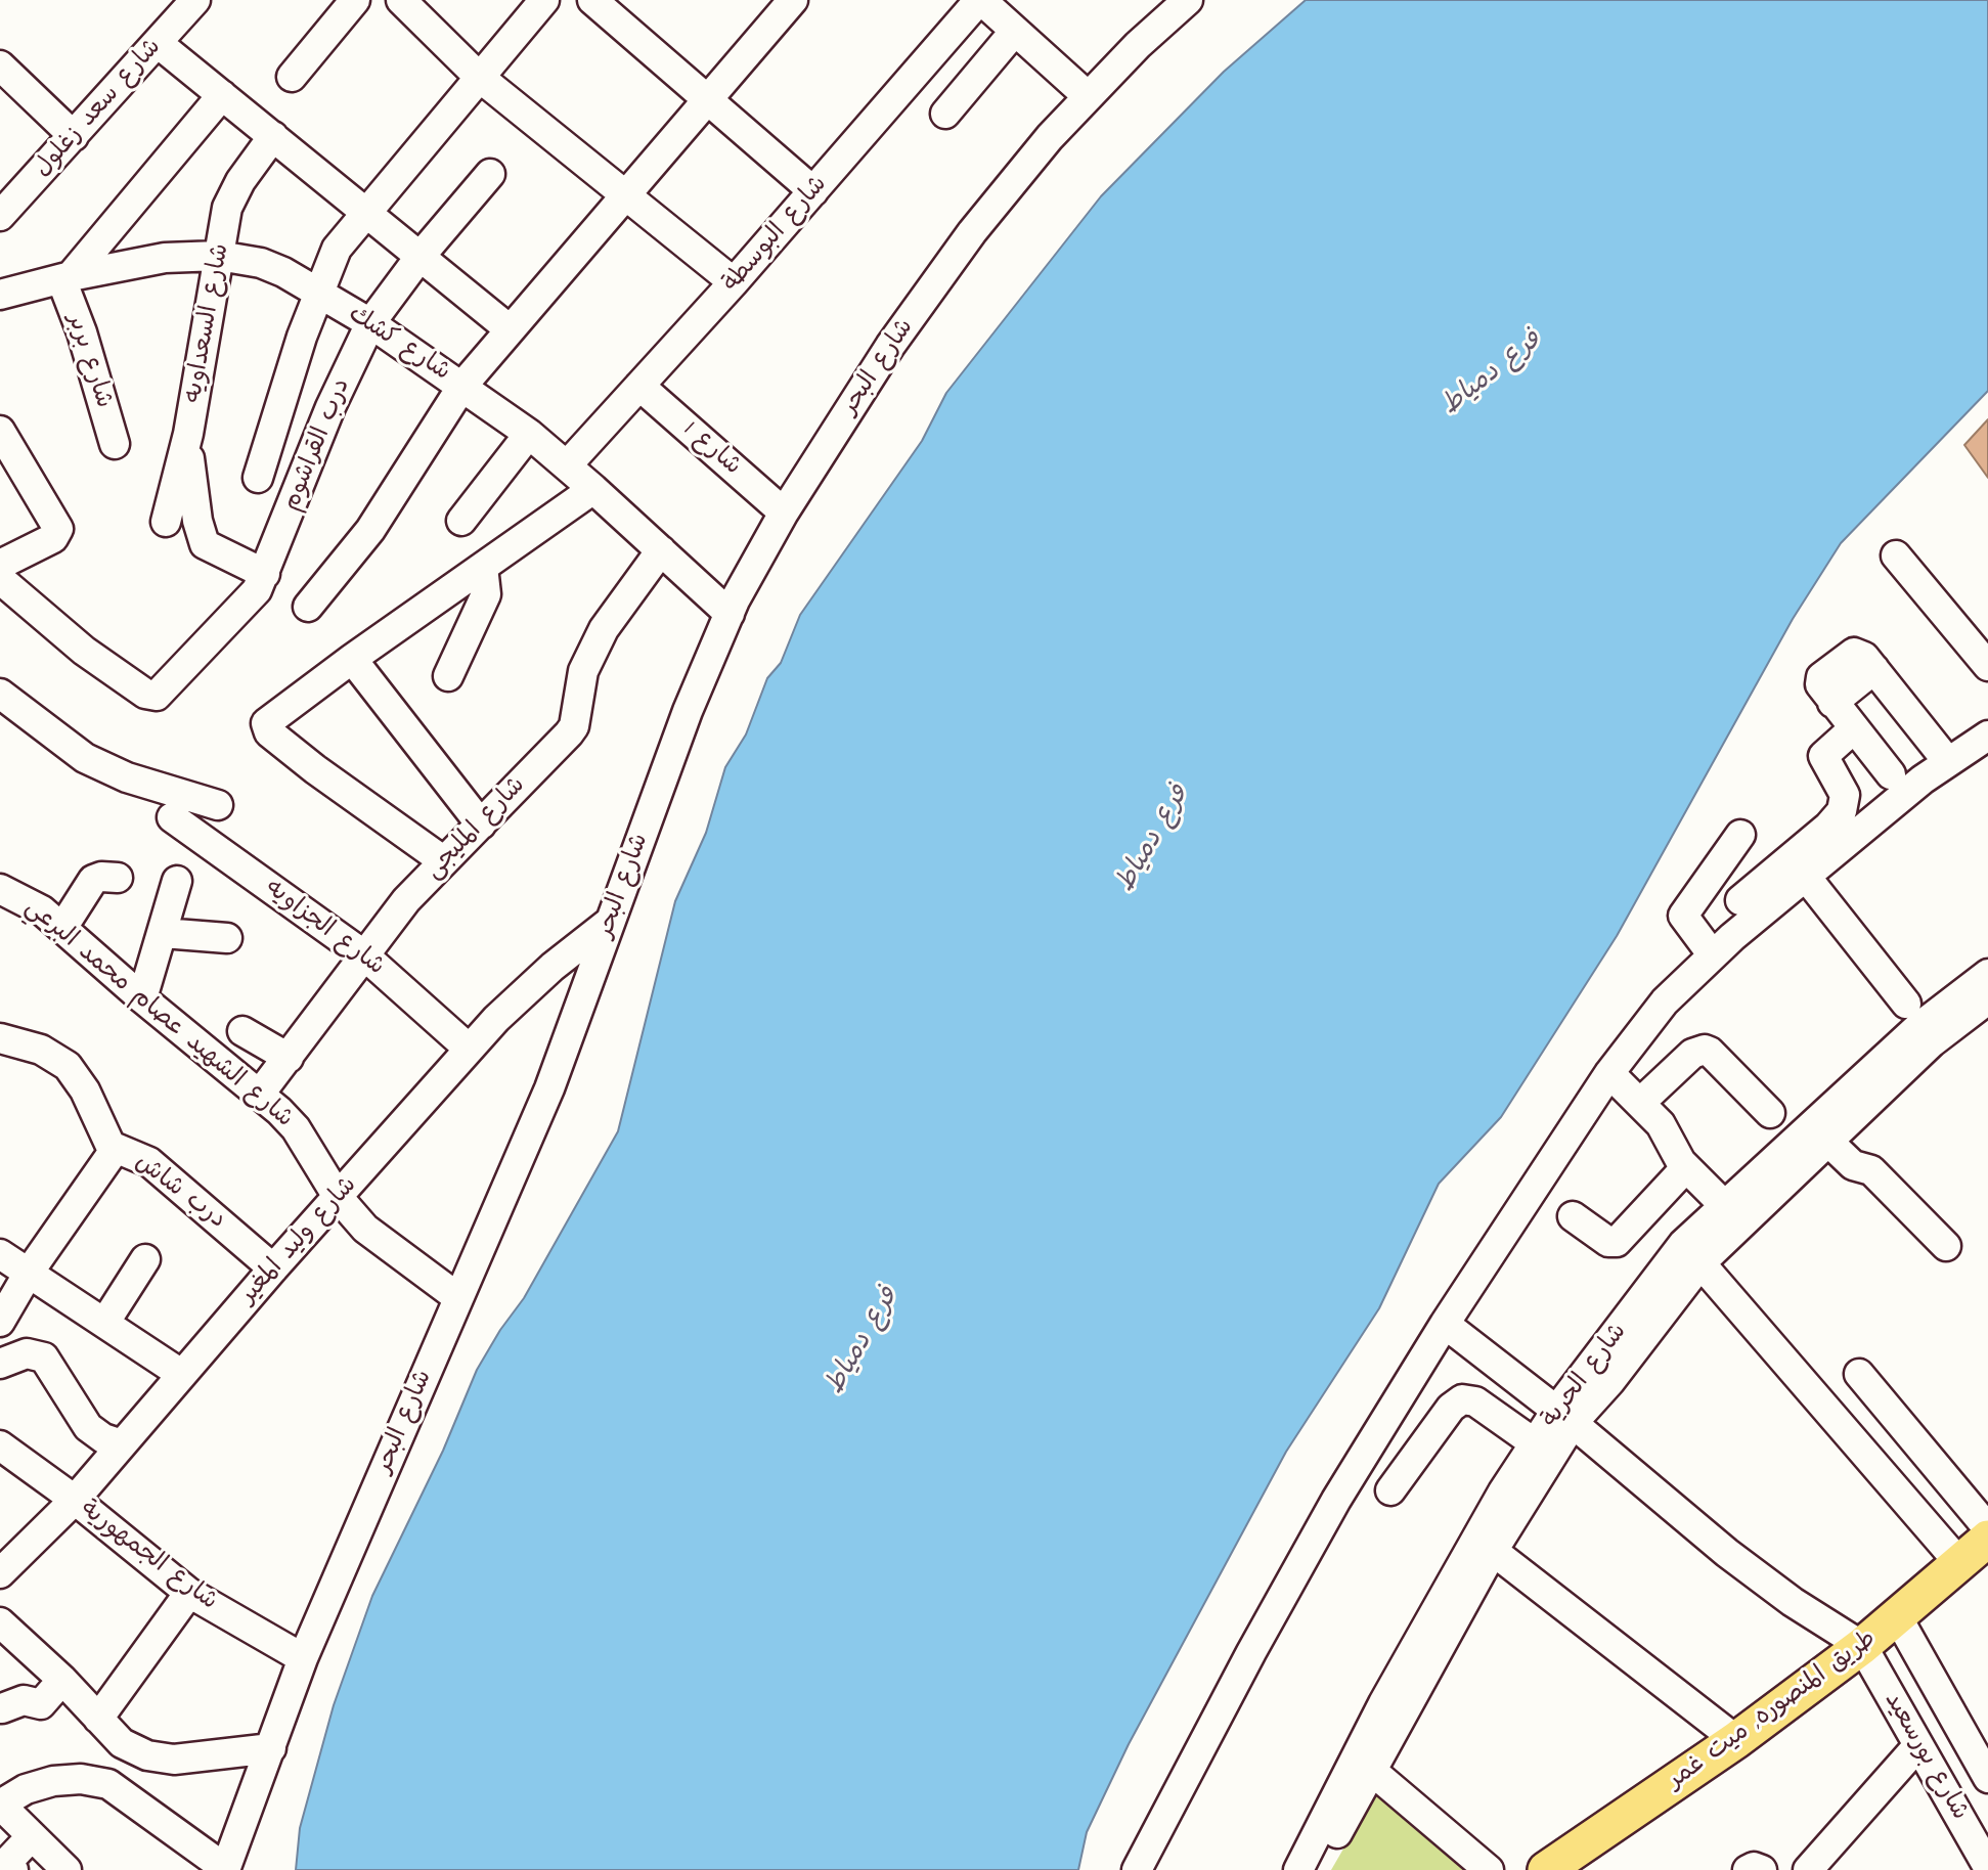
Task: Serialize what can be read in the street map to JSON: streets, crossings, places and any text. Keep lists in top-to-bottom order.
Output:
{
  "streets": {
    "main road": ["طريق المنصوره, ميت غمر"],
    "street": [
      "شارع سعد زغلول",
      "شارع البوسطة",
      "شارع السعداويه",
      "شارع كشك",
      "شارع بربر",
      "شارع البحر",
      "درب القراشوم",
      "شارع 1",
      "شارع المليجى",
      "شارع الجزاويه",
      "شارع الشهيد عصام محمد البرعي",
      "درب شاش",
      "شارع وليد المغير",
      "شارع الحرية",
      "شارع الجمهورية",
      "شارع بورسعيد"
    ]
  },
  "crossings": [
    ["شارع البوسطة", "شارع كشك"],
    ["شارع البوسطة", "شارع 1"],
    ["شارع السعداويه", "شارع كشك"],
    ["شارع كشك", "شارع بربر"],
    ["شارع كشك", "شارع البحر"],
    ["شارع كشك", "درب القراشوم"],
    ["شارع كشك", "شارع المليجى"],
    ["شارع البحر", "شارع 1"],
    ["شارع البحر", "شارع الشهيد عصام محمد البرعي"],
    ["شارع البحر", "شارع وليد المغير"],
    ["شارع البحر", "شارع الجمهورية"],
    ["شارع المليجى", "شارع الجزاويه"],
    ["شارع المليجى", "شارع الشهيد عصام محمد البرعي"],
    ["شارع الجزاويه", "شارع وليد المغير"],
    ["شارع الشهيد عصام محمد البرعي", "شارع وليد المغير"],
    ["درب شاش", "شارع وليد المغير"],
    ["شارع وليد المغير", "شارع الجمهورية"],
    ["طريق المنصوره, ميت غمر", "شارع بورسعيد"]
  ],
  "water": ["فرع دمياط"]
}
